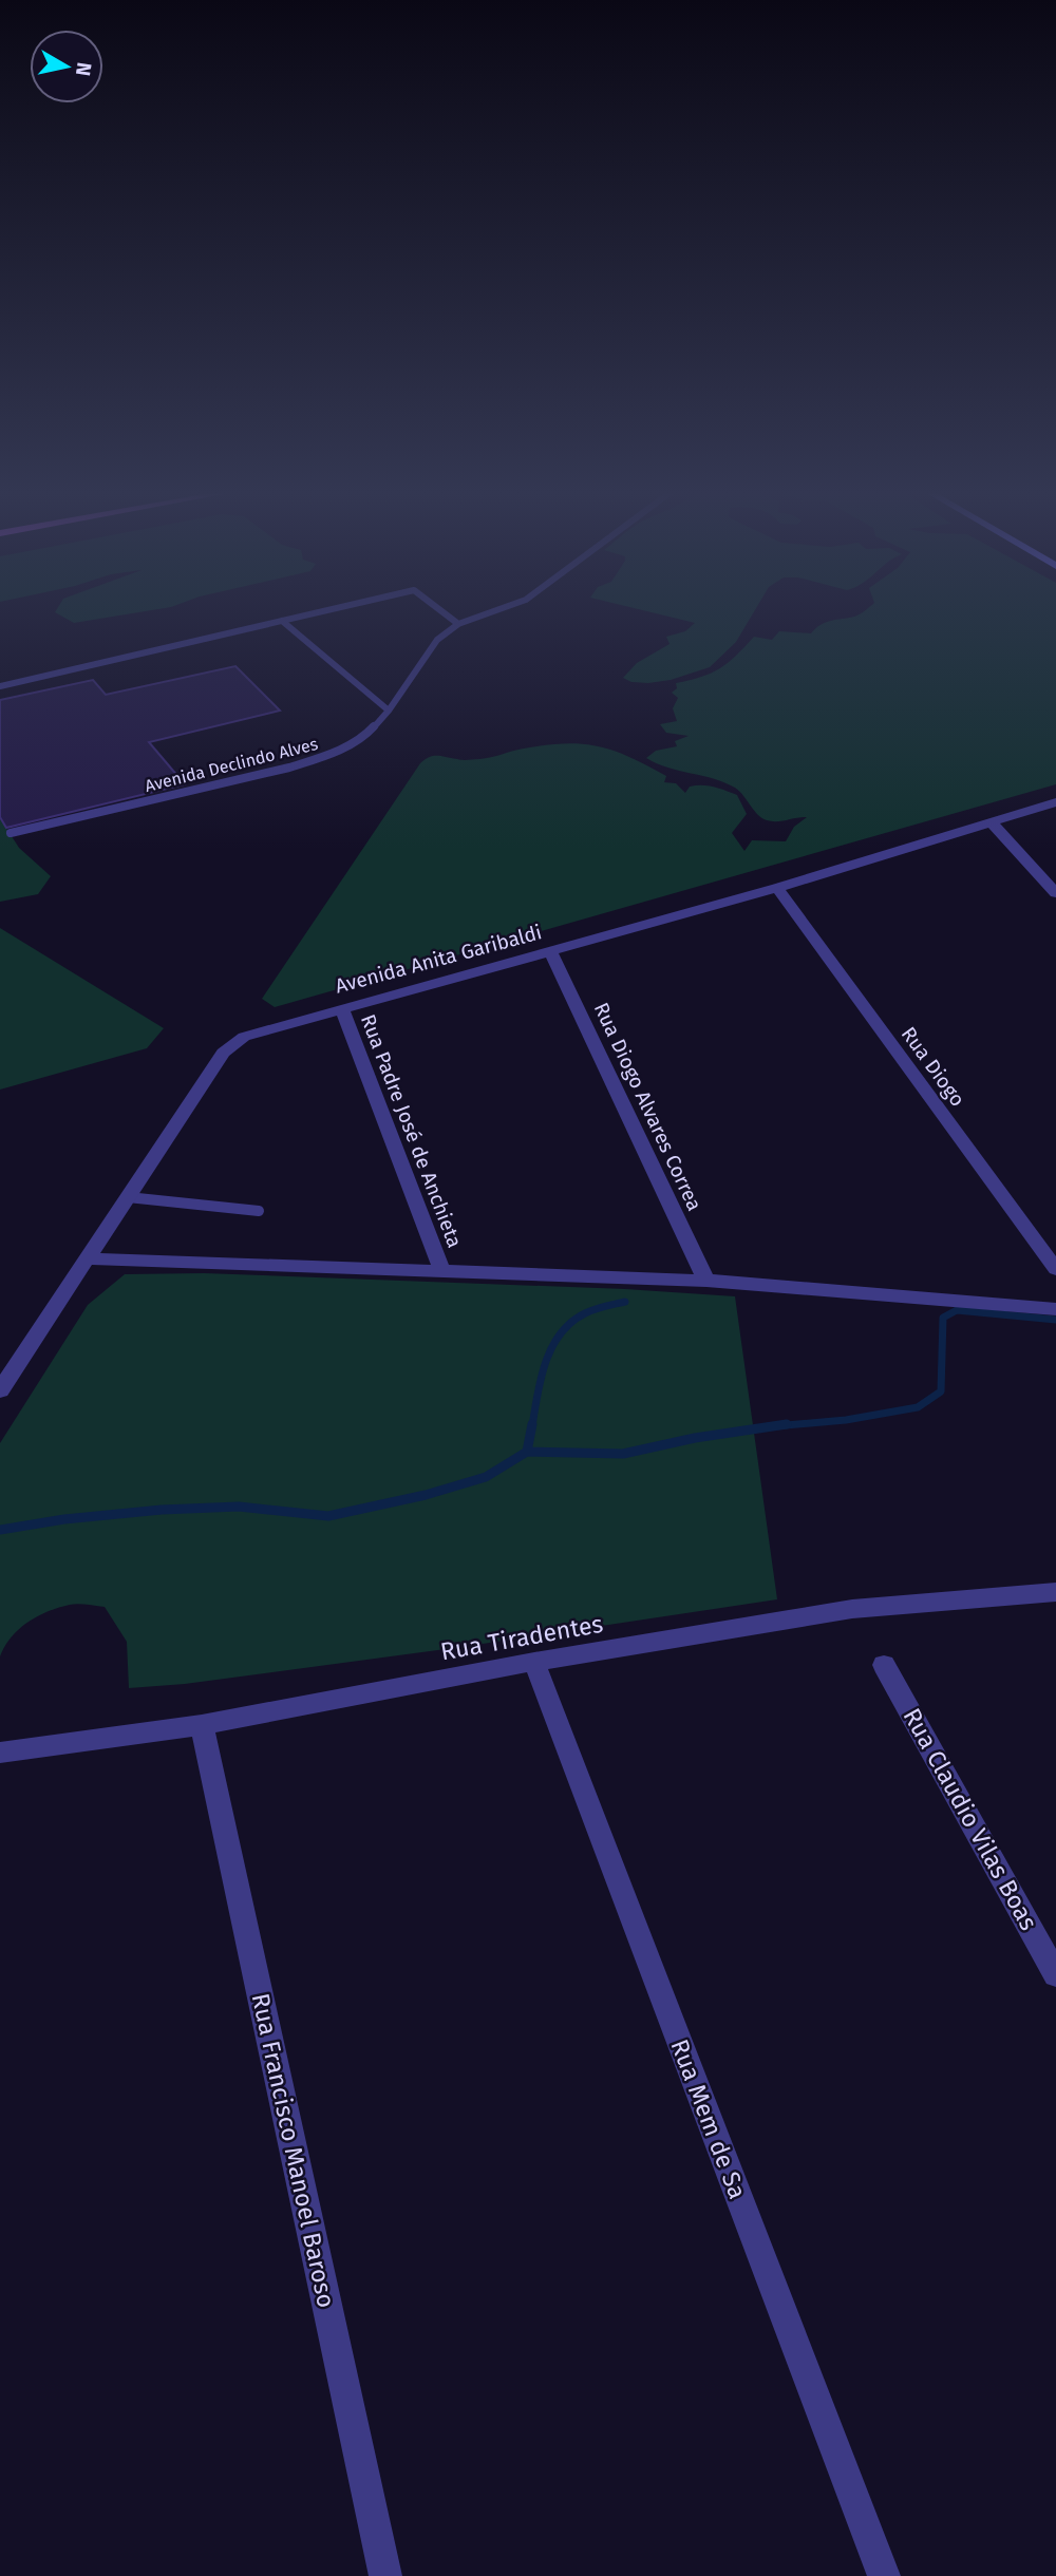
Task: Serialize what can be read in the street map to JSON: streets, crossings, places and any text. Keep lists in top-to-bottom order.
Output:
{
  "streets": {
    "street": [
      "Avenida Anita Garibaldi",
      "Rua Diogo",
      "Rua Diogo Alvares Correa",
      "Rua Padre José de Anchieta",
      "Rua Tiradentes",
      "Rua Claudio Vilas Boas",
      "Rua Mem de Sa",
      "Rua Francisco Manoel Baroso"
    ],
    "lane": ["Avenida Declindo Alves"]
  },
  "crossings": [
    ["Avenida Anita Garibaldi", "Rua Diogo"],
    ["Avenida Anita Garibaldi", "Rua Diogo Alvares Correa"],
    ["Avenida Anita Garibaldi", "Rua Padre José de Anchieta"],
    ["Rua Tiradentes", "Rua Mem de Sa"],
    ["Rua Tiradentes", "Rua Francisco Manoel Baroso"]
  ],
  "north": "right"
}
